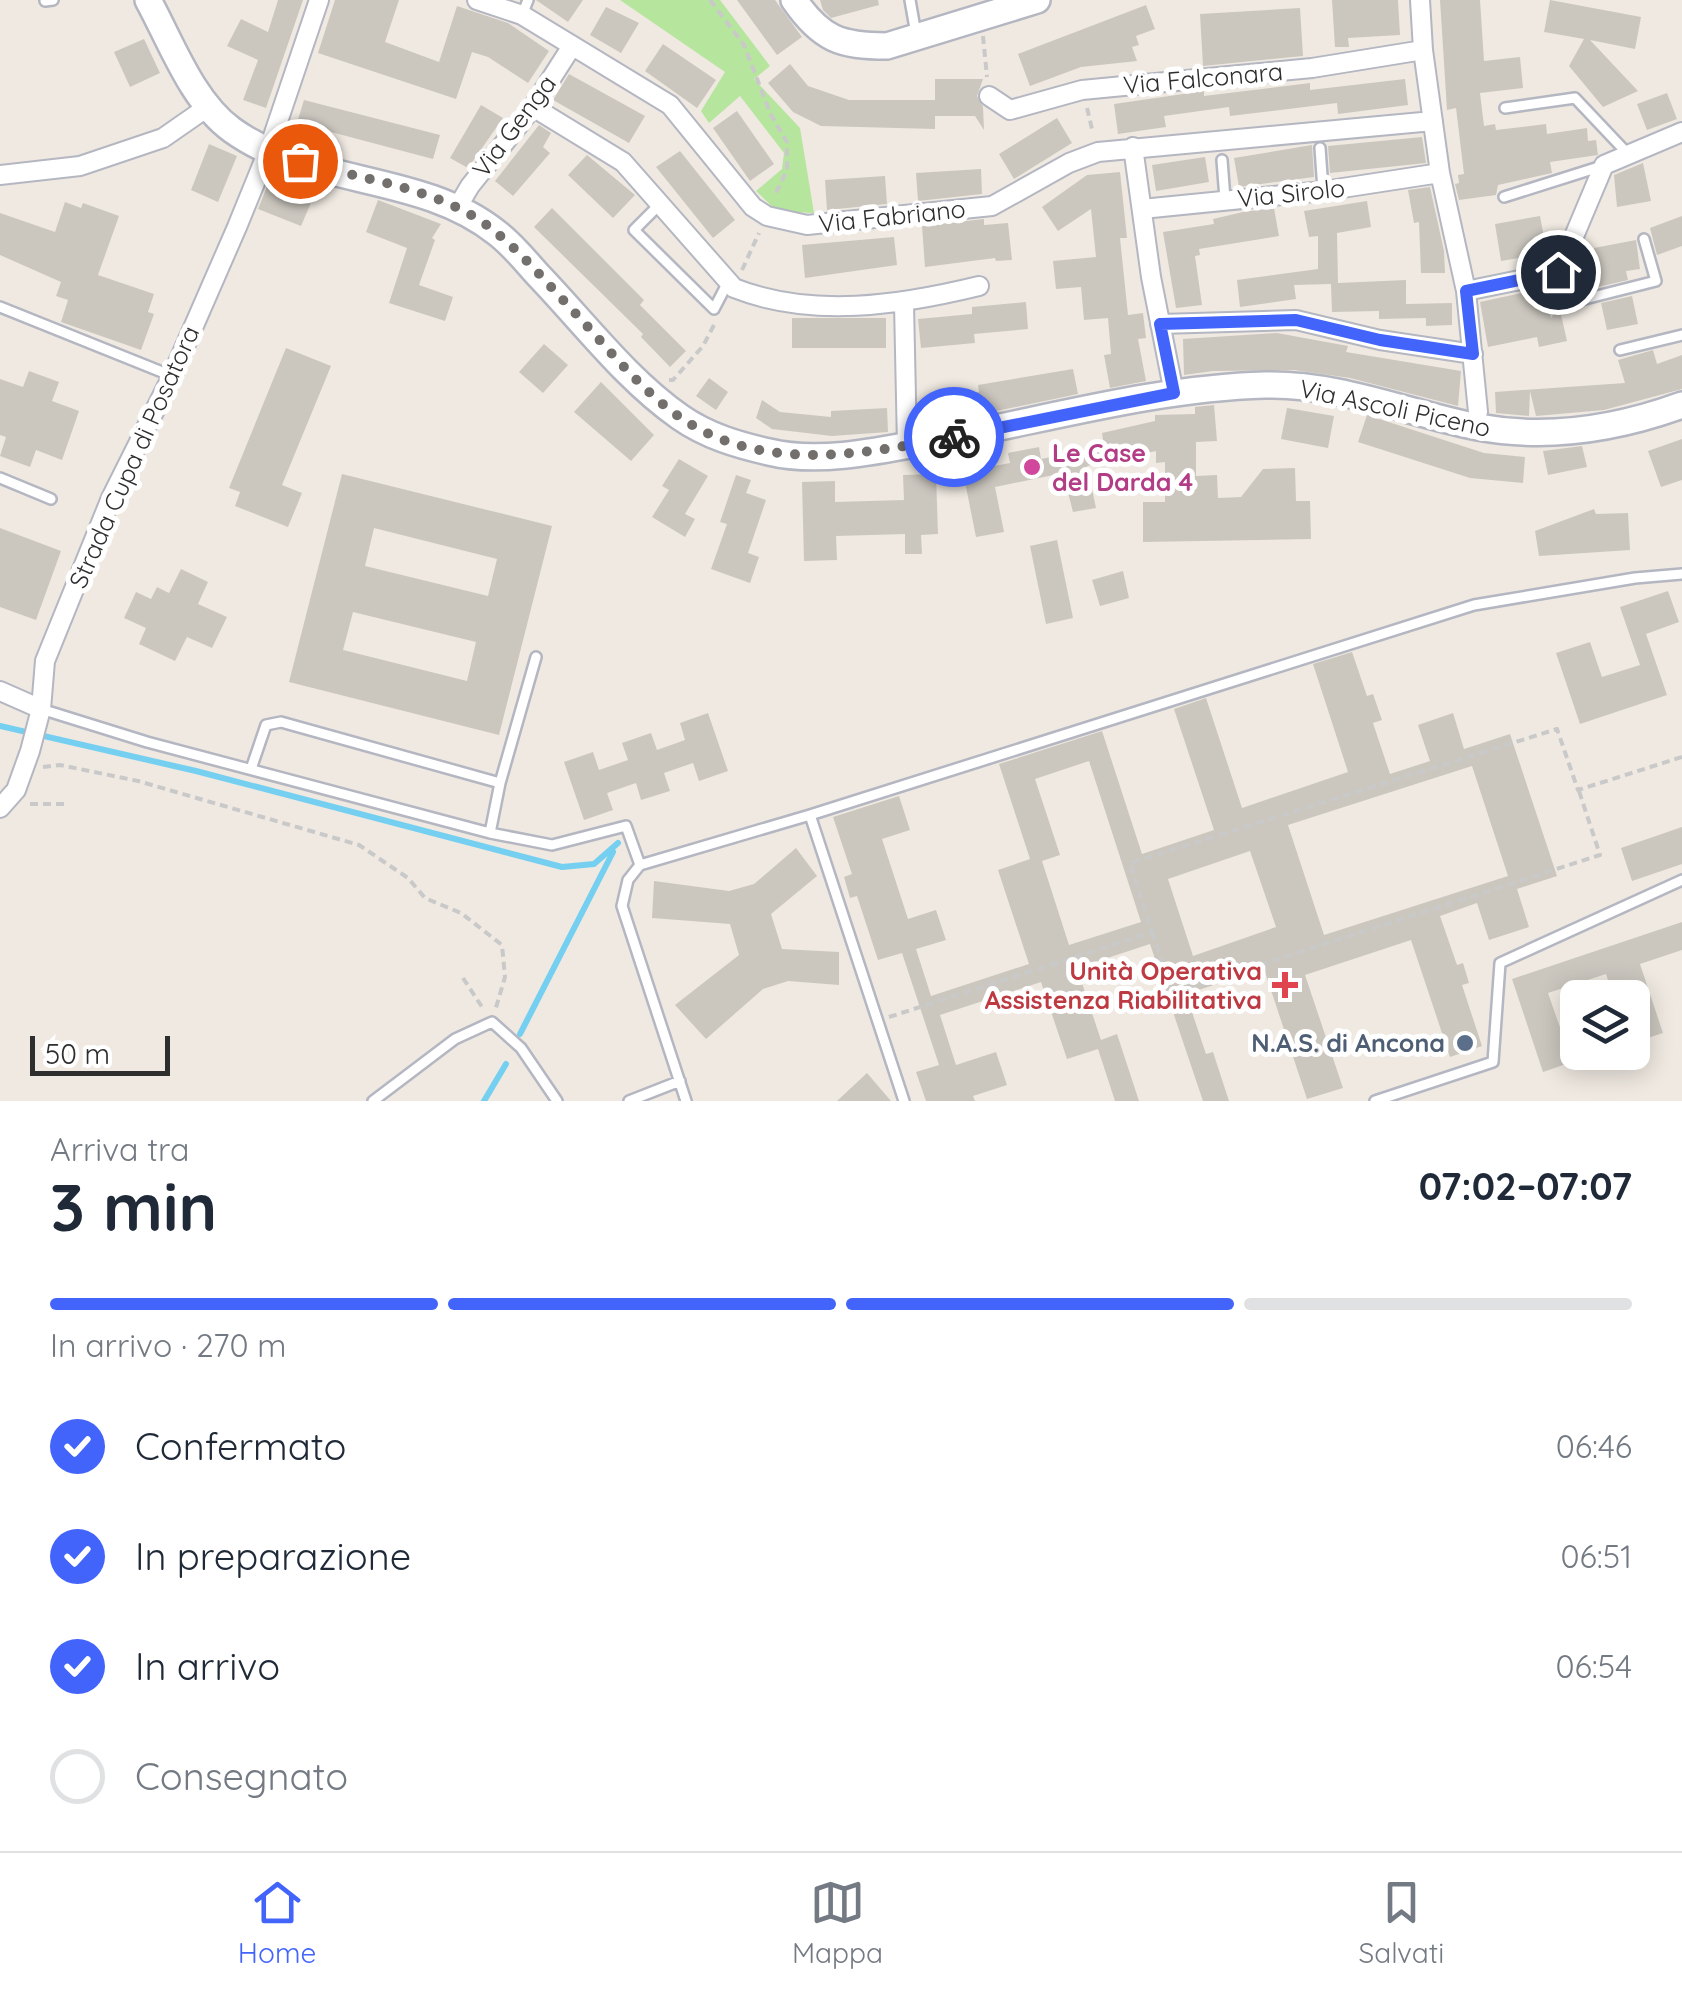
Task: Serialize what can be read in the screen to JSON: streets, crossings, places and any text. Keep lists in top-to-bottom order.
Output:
{
  "streets": {
    "street": [
      "Via Falconara",
      "Via Genga",
      "Via Sirolo",
      "Via Fabriano",
      "Via Ascoli Piceno",
      "Strada Cupa di Posatora"
    ]
  },
  "crossings": [
    ["Via Genga", "Via Ascoli Piceno"],
    ["Via Ascoli Piceno", "Strada Cupa di Posatora"]
  ],
  "places": {
    "other": ["Le Case del Darda 4", "N.A.S. di Ancona"],
    "health": ["Unità Operativa Assistenza Riabilitativa"]
  },
  "scale_bar": "50 m",
  "page": {
    "scale": "50 m",
    "heading": ["3 min", "Arriva tra", "07:02–07:07"],
    "bar": "In arrivo · 270 m",
    "list": [
      ["Confermato", "06:46"],
      ["In preparazione", "06:51"],
      ["In arrivo", "06:54"],
      "Consegnato"
    ],
    "tabs": ["Home", "Mappa", "Salvati"]
  }
}
